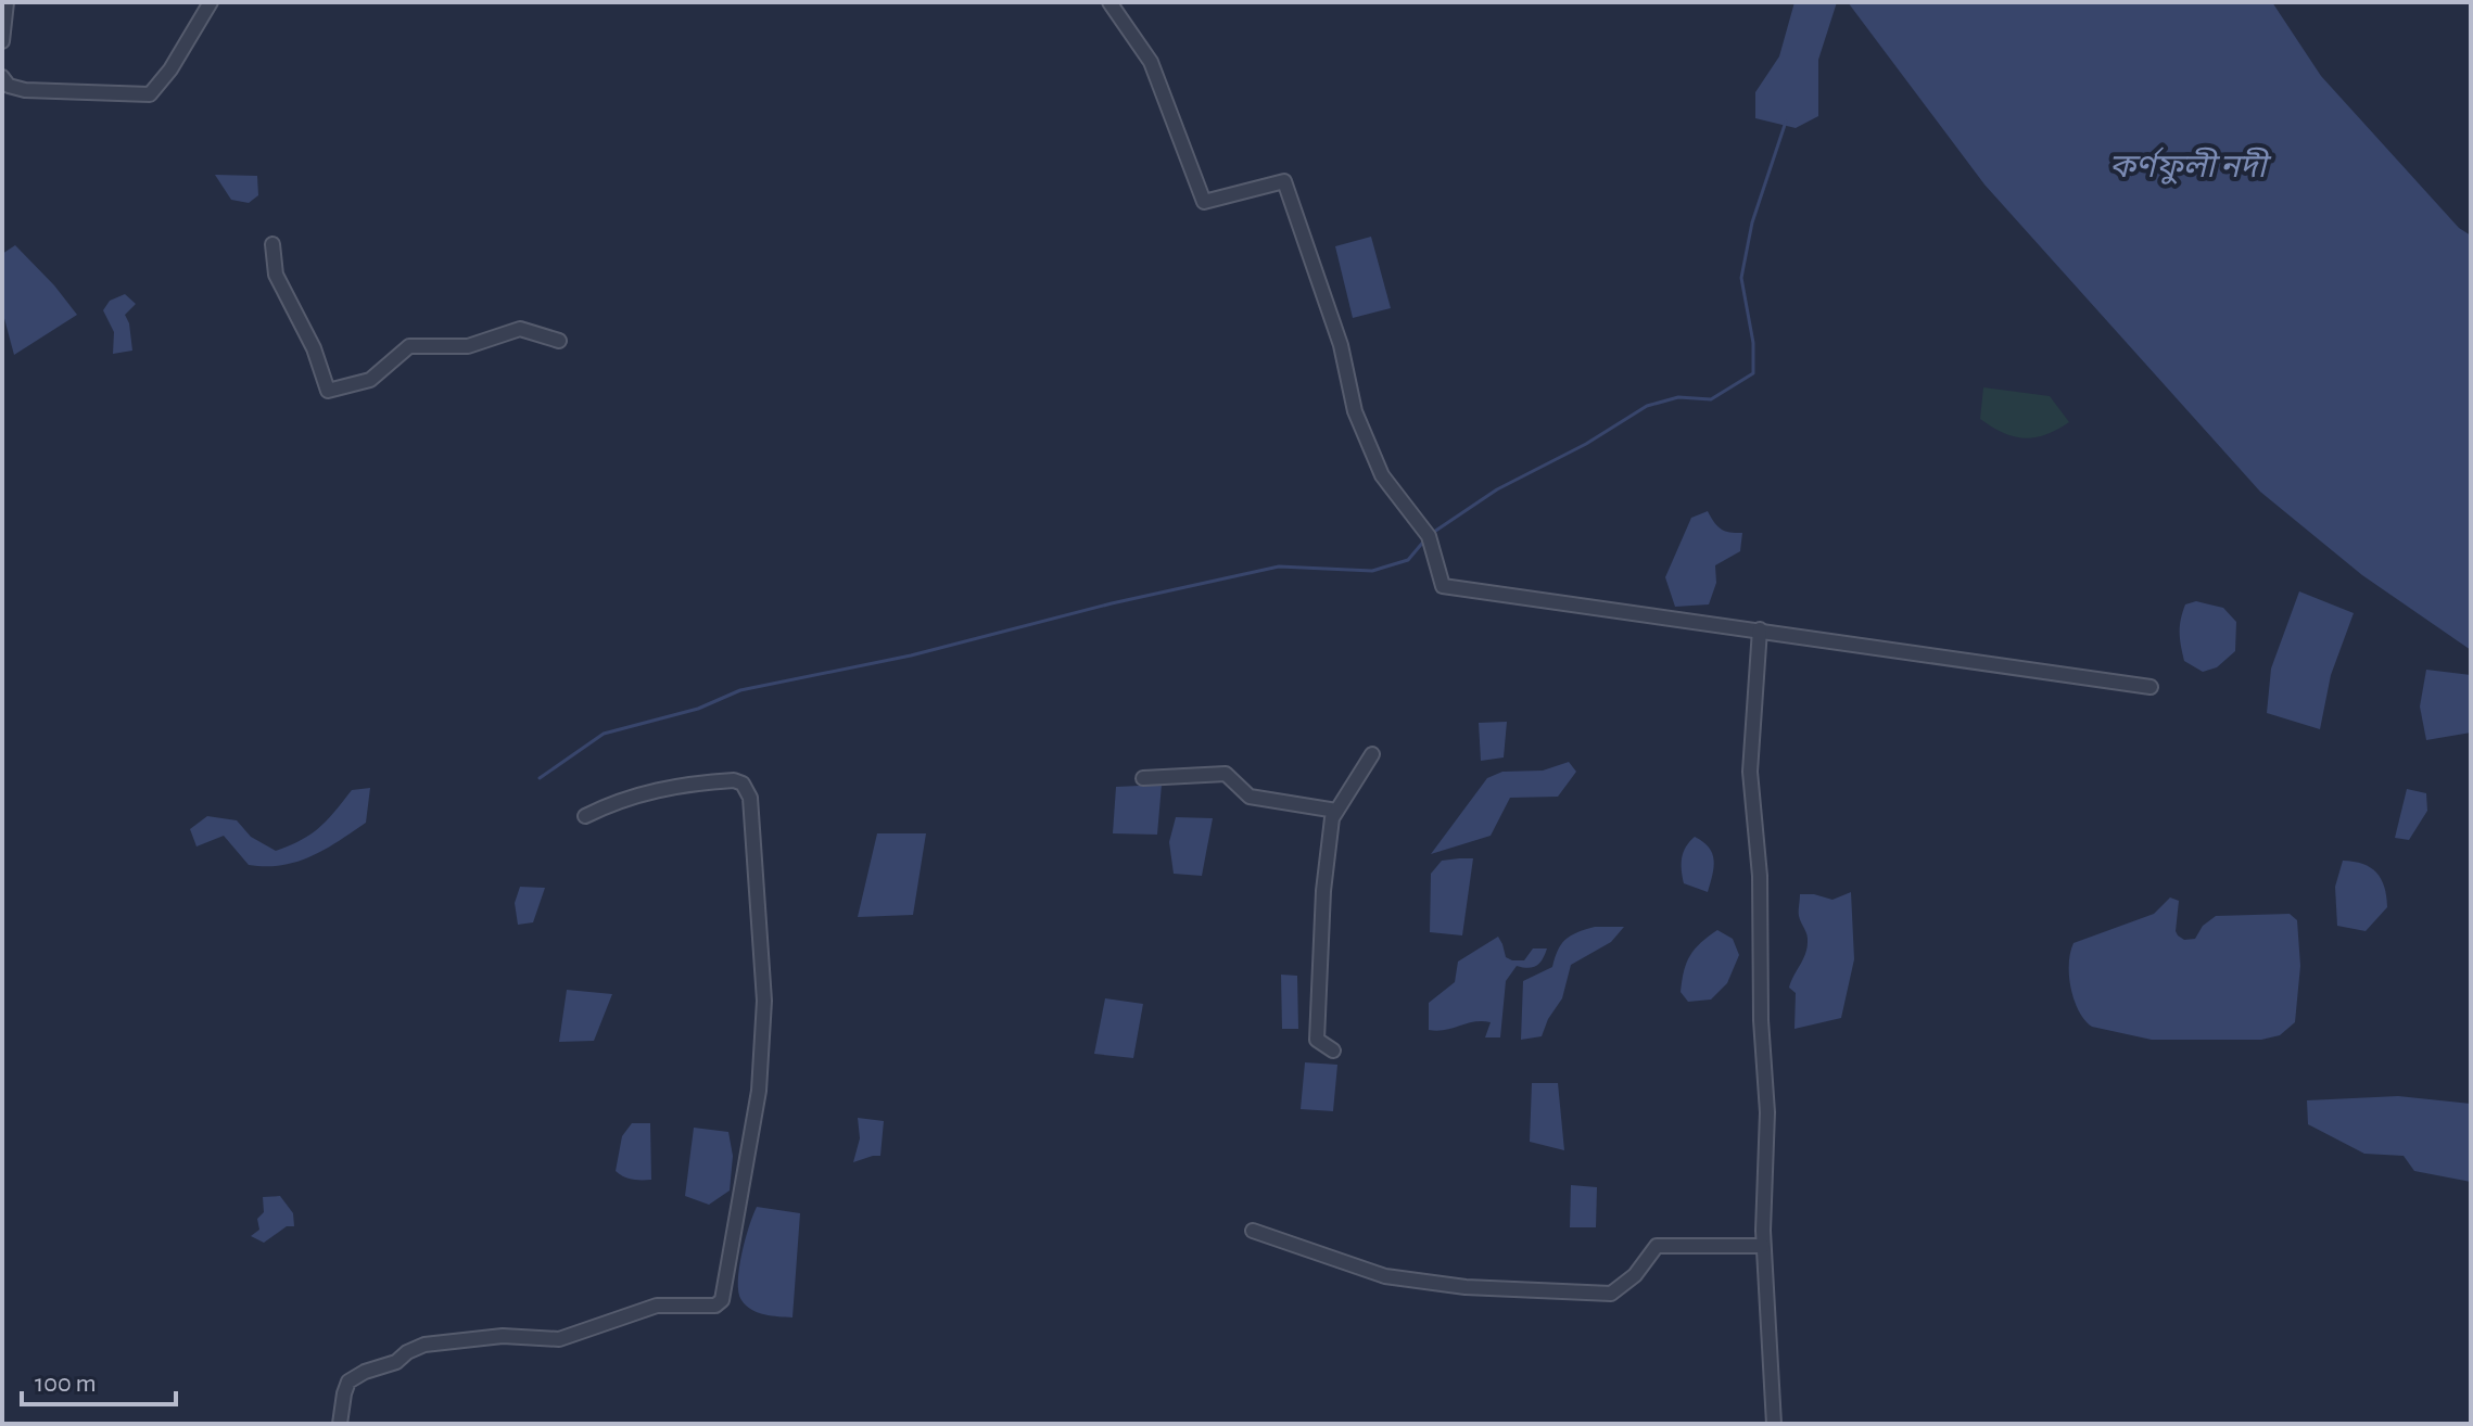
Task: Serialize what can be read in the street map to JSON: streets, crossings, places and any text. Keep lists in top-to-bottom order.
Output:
{
  "water": ["কর্ণফুলী নদী"],
  "scale_bar": "100 m"
}
